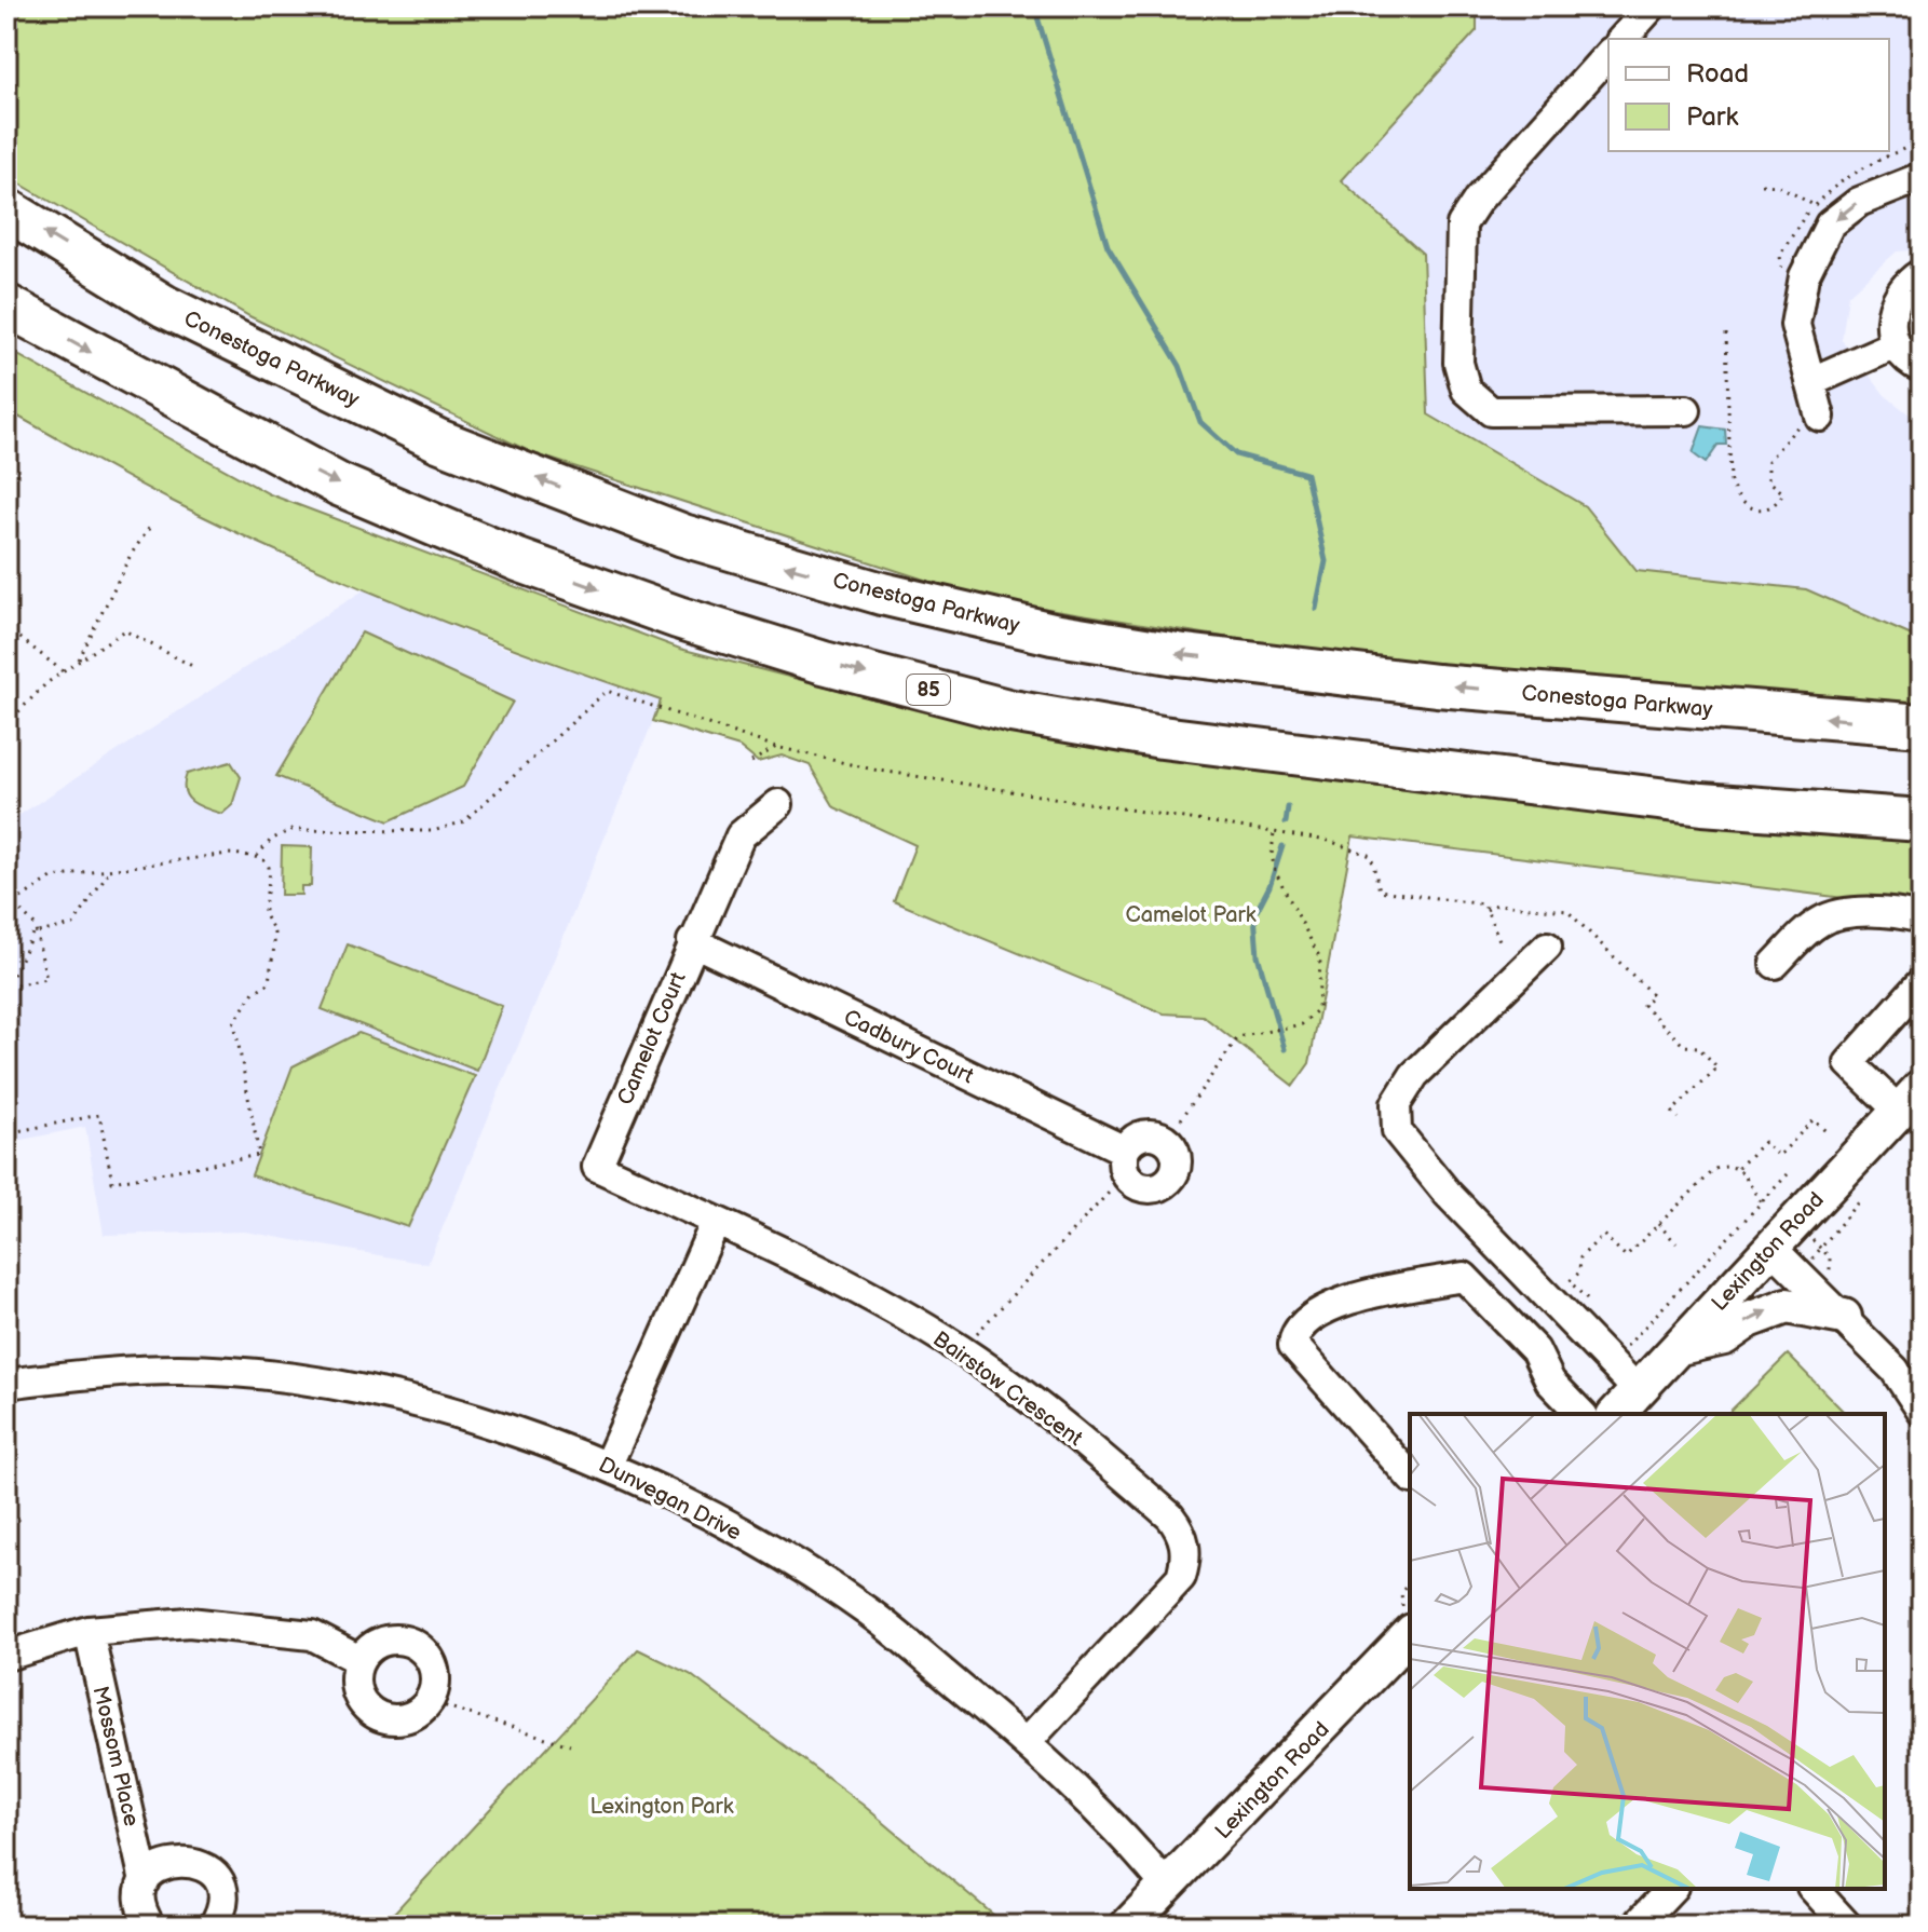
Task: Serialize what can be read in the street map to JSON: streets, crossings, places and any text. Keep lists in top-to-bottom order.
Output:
{
  "streets": {
    "highway": ["Conestoga Parkway", "85"],
    "main road": ["Lexington Road"],
    "street": [
      "Camelot Court",
      "Cadbury Court",
      "Bairstow Crescent",
      "Dunvegan Drive",
      "Mossom Place"
    ]
  },
  "crossings": [
    ["Camelot Court", "Cadbury Court"],
    ["Camelot Court", "Bairstow Crescent"],
    ["Lexington Road", "Dunvegan Drive"],
    ["Bairstow Crescent", "Dunvegan Drive"]
  ],
  "parks": ["Camelot Park", "Lexington Park"],
  "legend": ["Road", "Park"]
}
